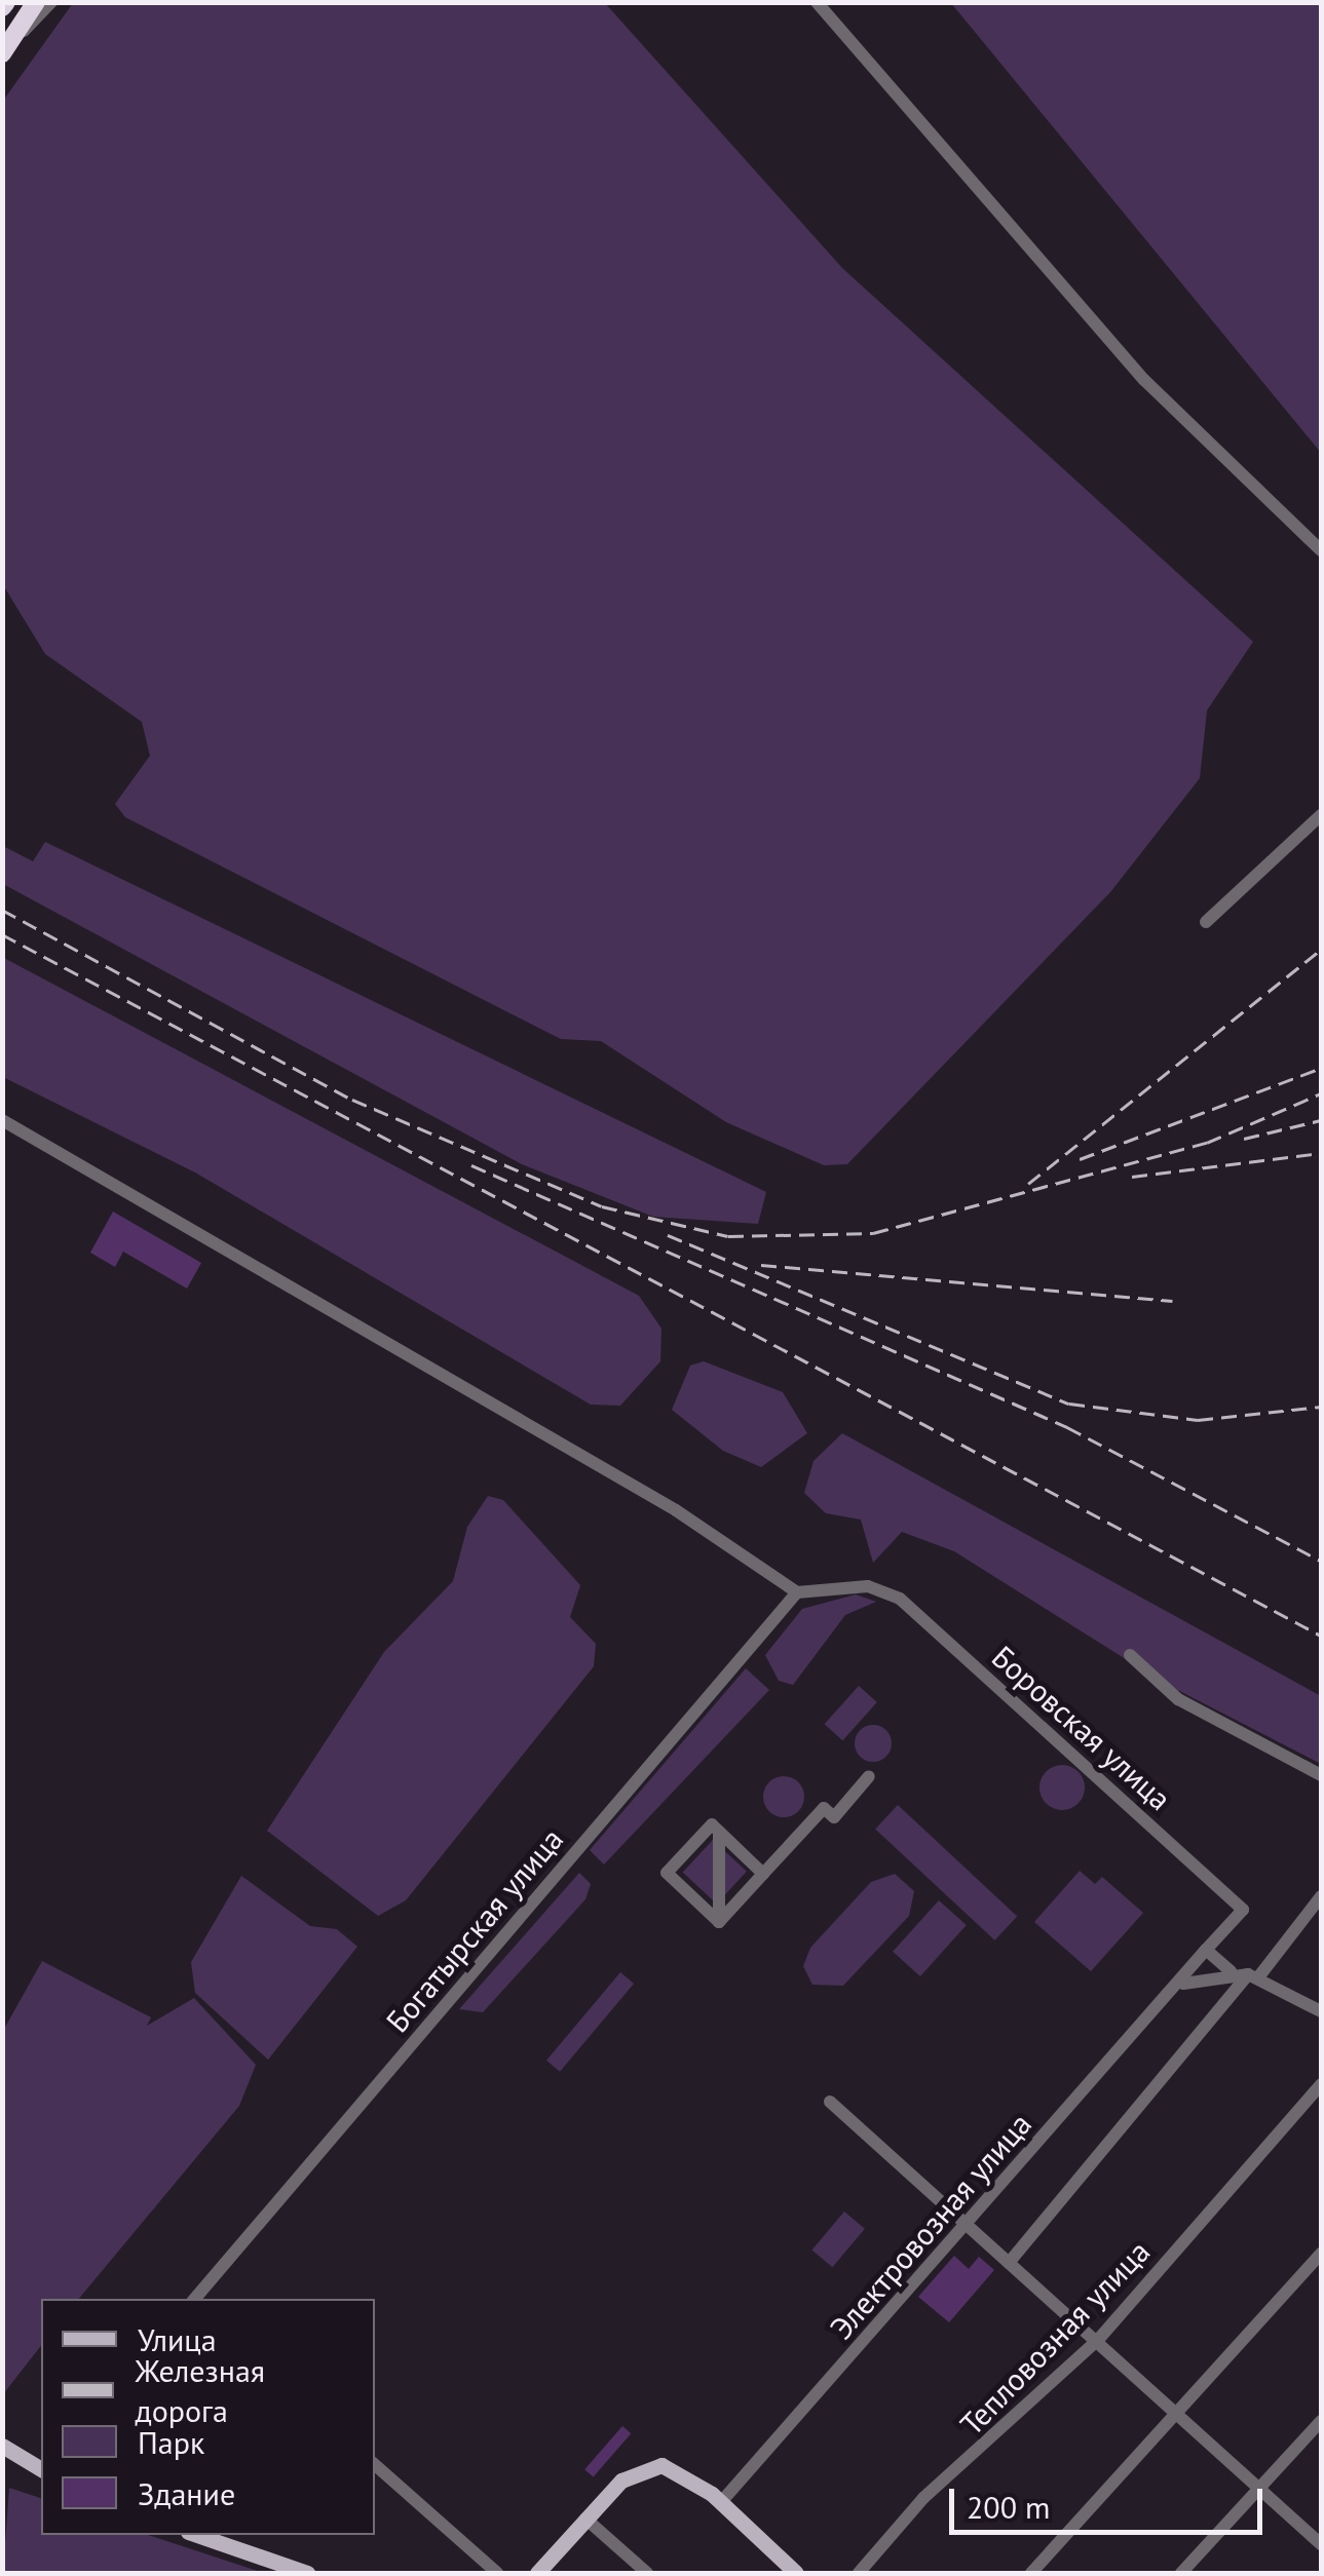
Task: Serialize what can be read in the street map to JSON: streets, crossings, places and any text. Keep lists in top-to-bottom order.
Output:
{
  "streets": {
    "street": [
      "Боровская улица",
      "Богатырская улица",
      "Электровозная улица",
      "Тепловозная улица"
    ]
  },
  "crossings": [
    ["Боровская улица", "Богатырская улица"],
    ["Боровская улица", "Электровозная улица"]
  ],
  "legend": [
    "Улица",
    "Железная дорога",
    "Парк",
    "Здание"
  ],
  "scale_bar": "200 m"
}
